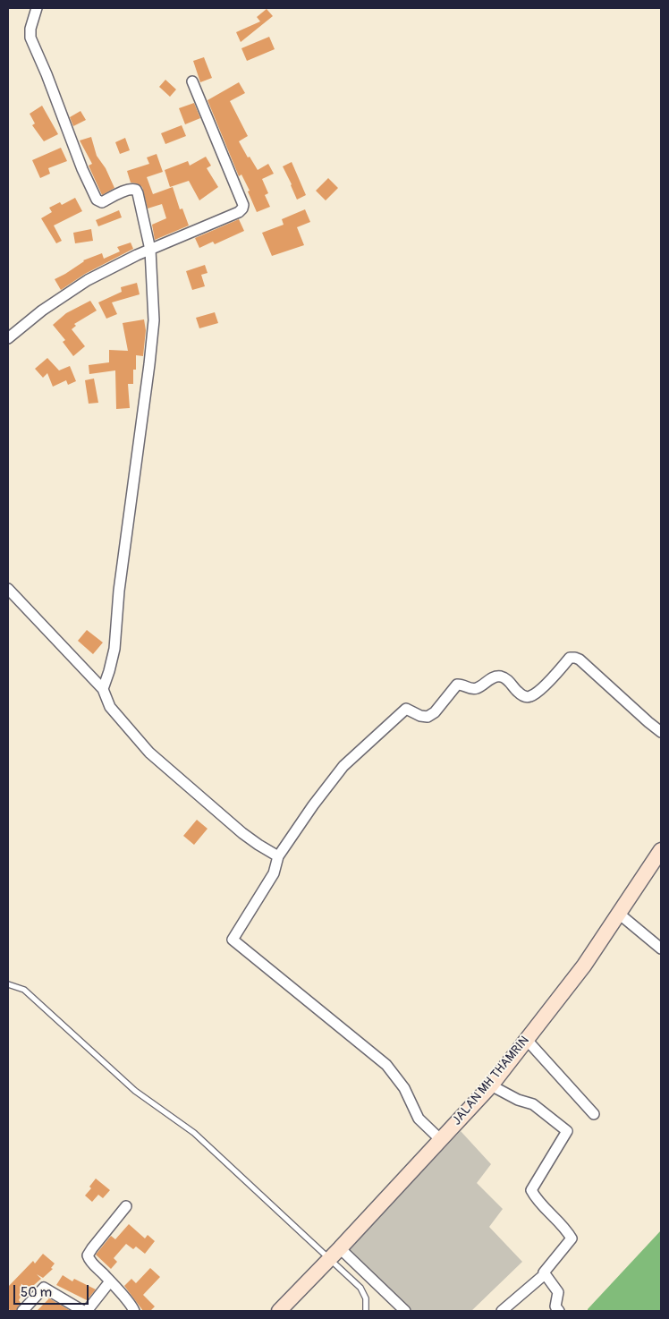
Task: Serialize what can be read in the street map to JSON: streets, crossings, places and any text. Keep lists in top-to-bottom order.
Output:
{
  "streets": {
    "street": ["JALAN MH THAMRIN"]
  },
  "scale_bar": "50 m"
}
